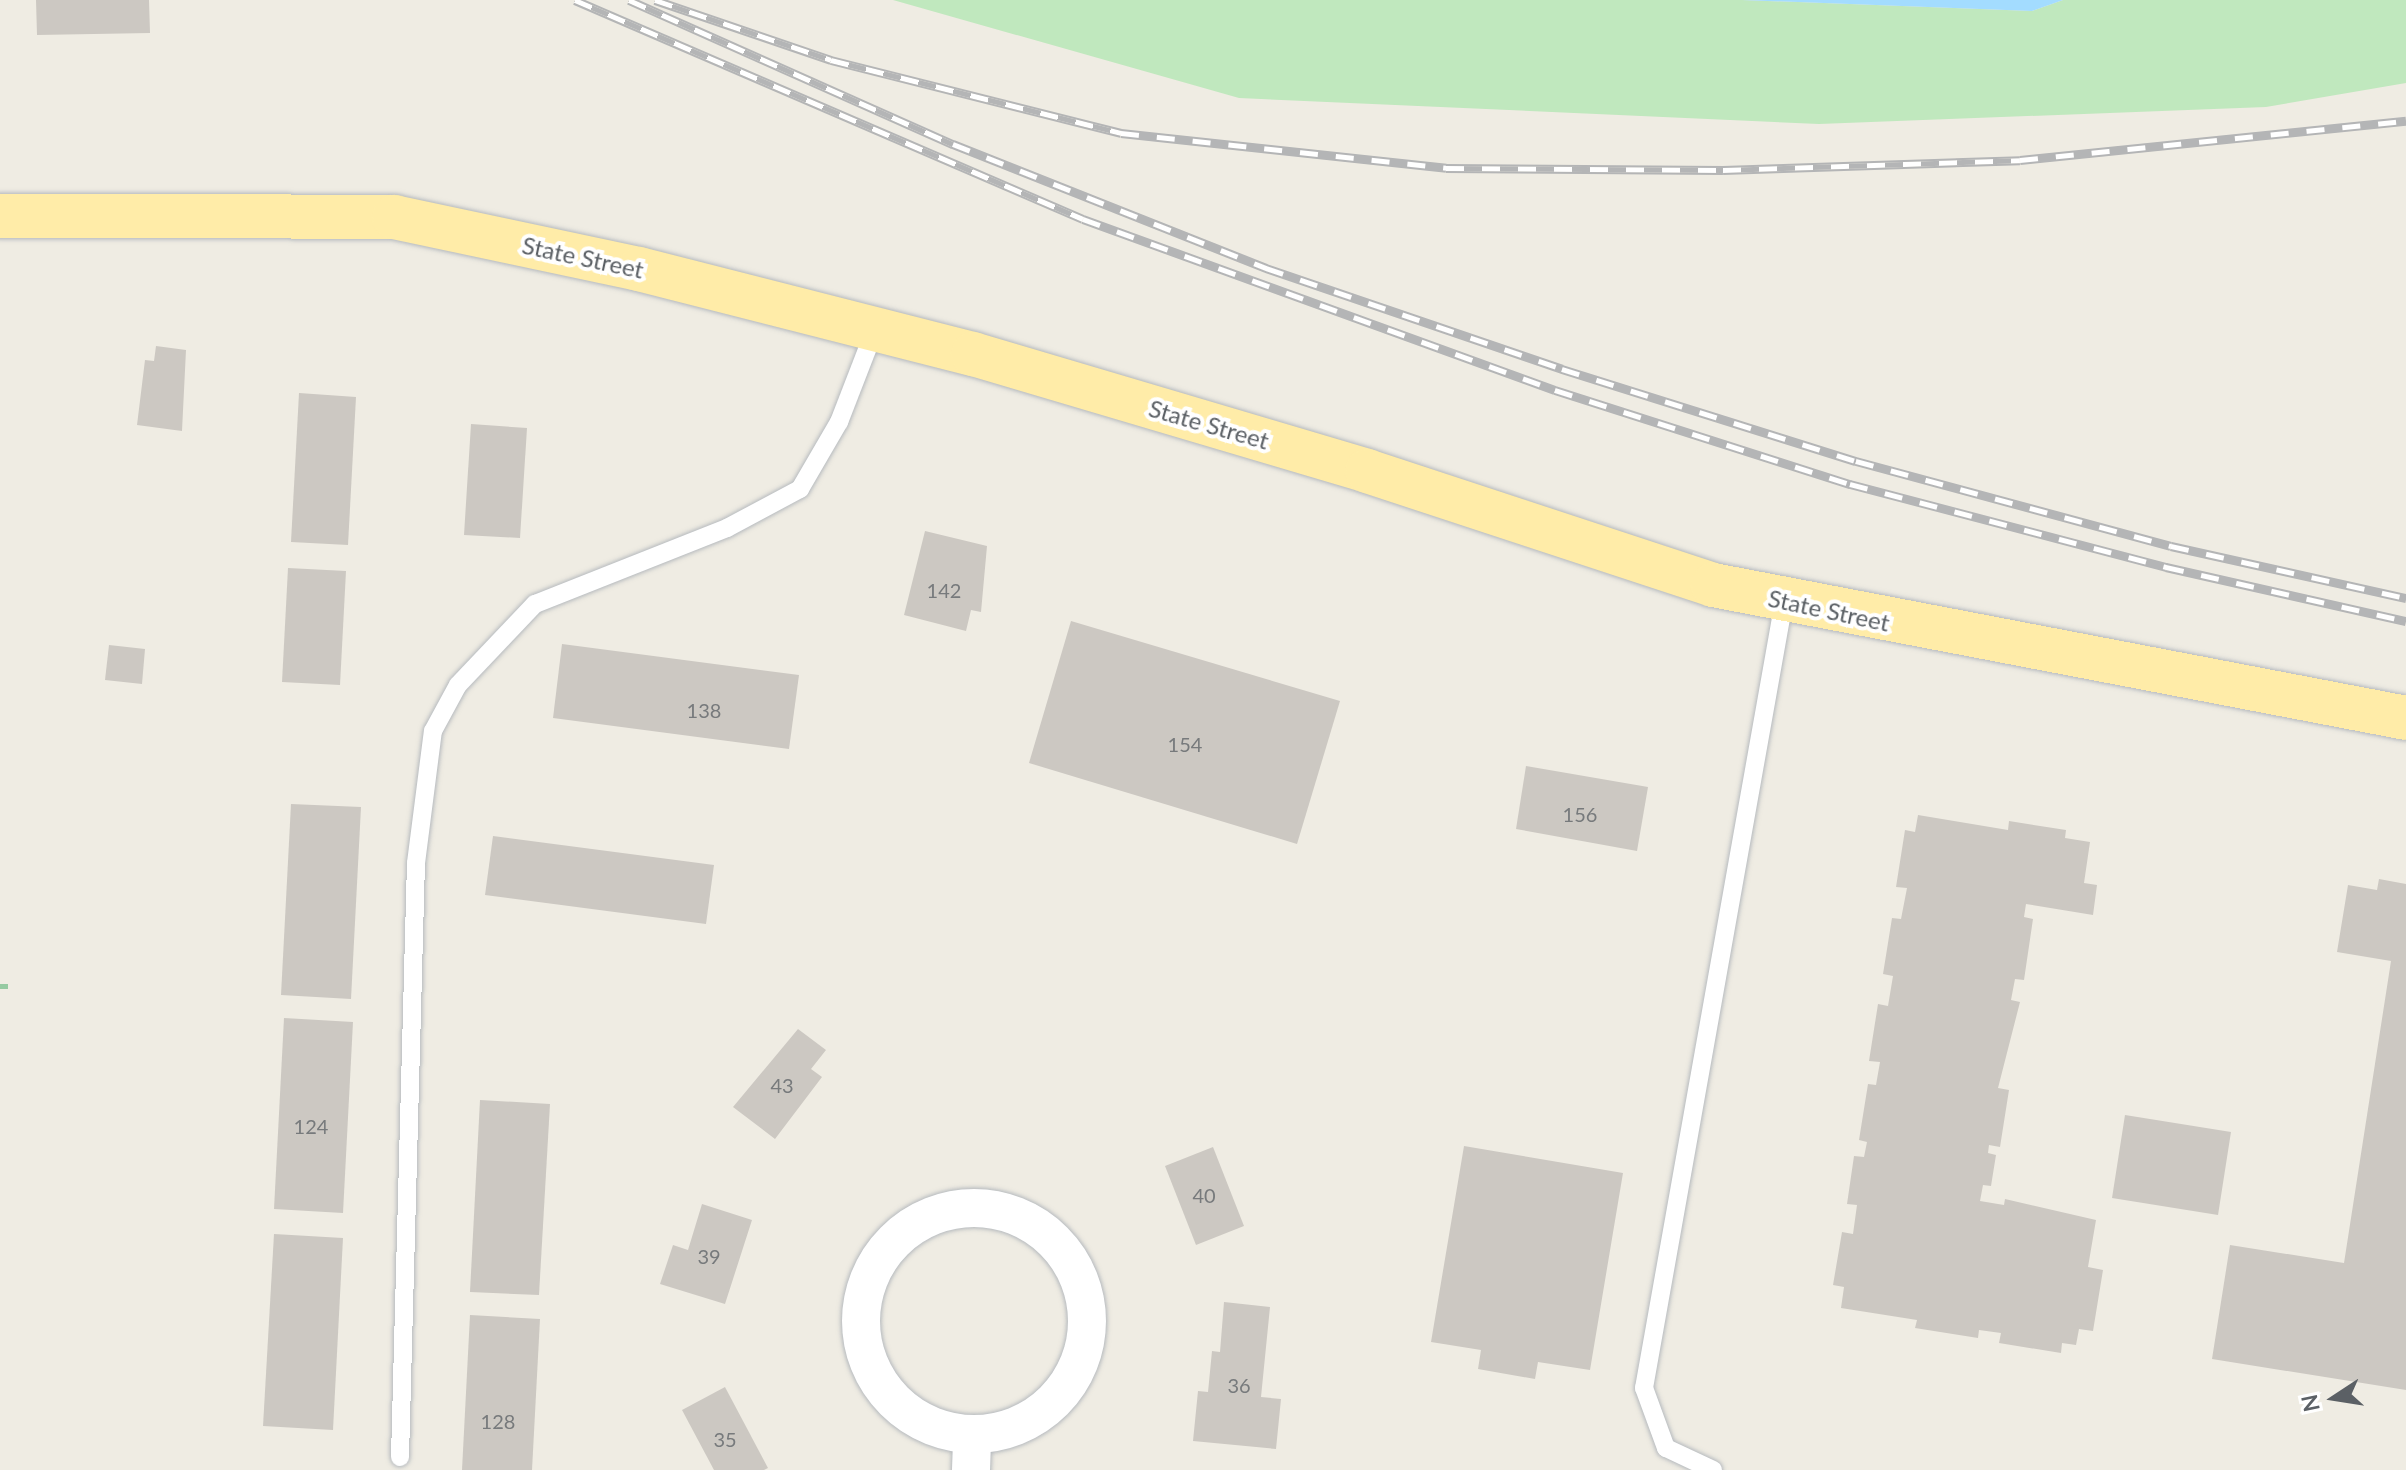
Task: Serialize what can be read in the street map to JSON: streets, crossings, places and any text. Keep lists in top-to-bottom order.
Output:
{
  "streets": {
    "main road": ["State Street"]
  },
  "house_numbers": [
    "142",
    "138",
    "154",
    "156",
    "43",
    "124",
    "40",
    "39",
    "36",
    "128",
    "35"
  ],
  "north": "left"
}
